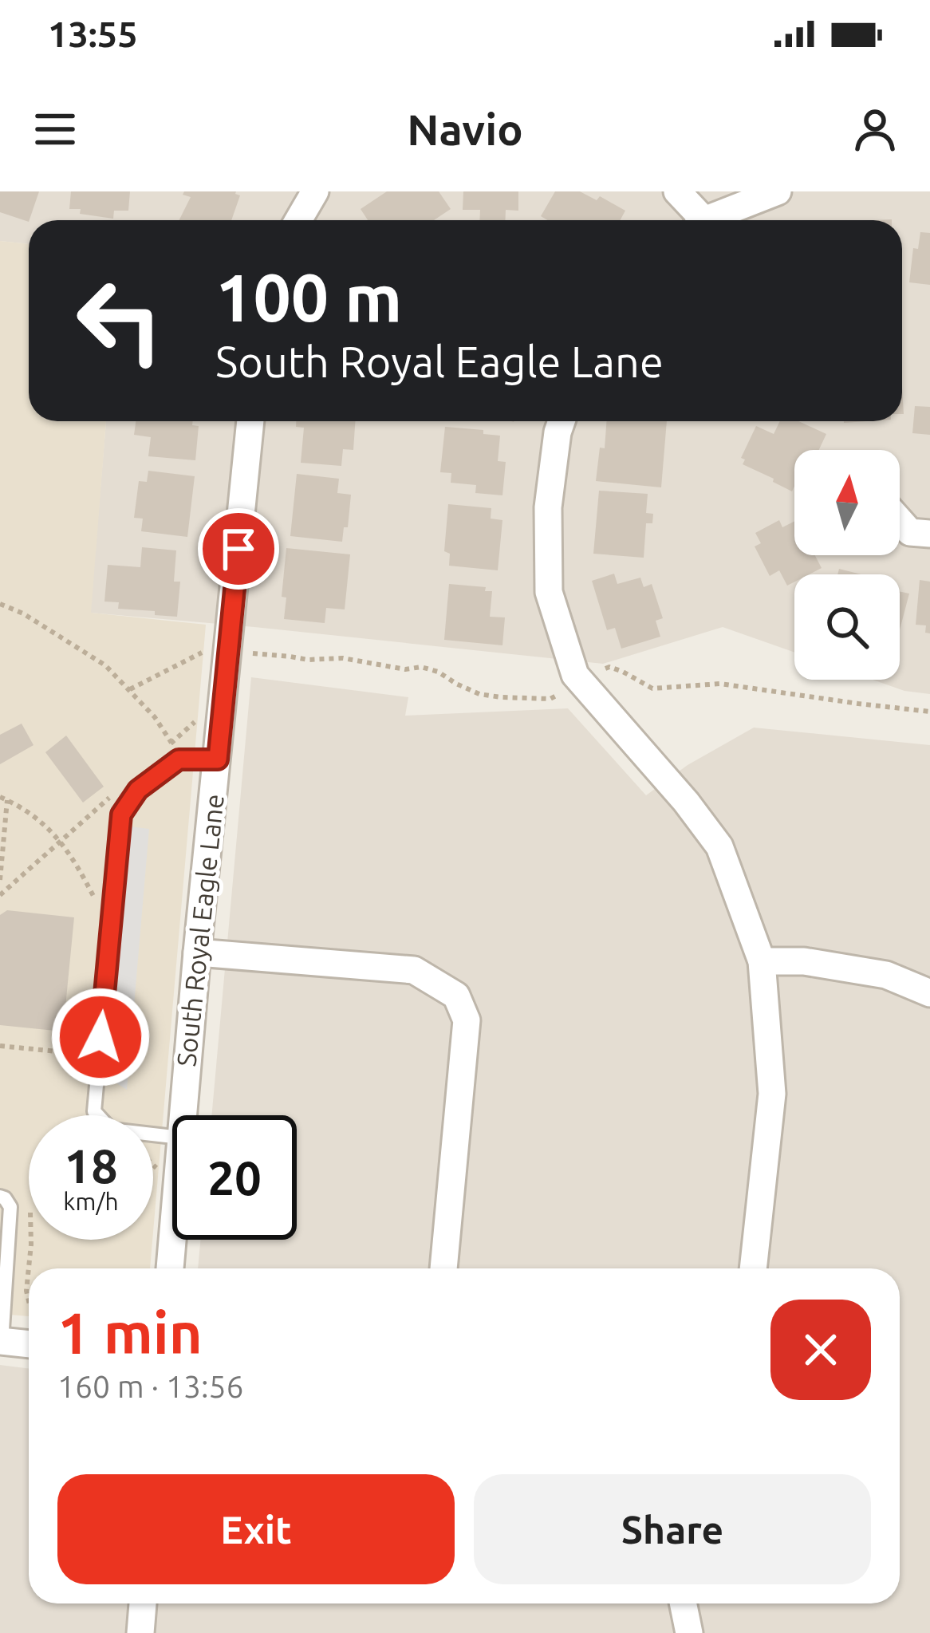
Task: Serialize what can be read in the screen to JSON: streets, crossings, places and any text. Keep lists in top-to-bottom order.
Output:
{
  "streets": {
    "street": ["South Royal Eagle Lane"]
  },
  "north": "top",
  "page": {
    "status": "13:55",
    "header": "Navio",
    "turn": ["100 m", "South Royal Eagle Lane"],
    "speed": "18 km/h",
    "limit": "20",
    "heading": ["1 min", "160 m · 13:56"],
    "buttons": ["Exit", "Share"]
  }
}
